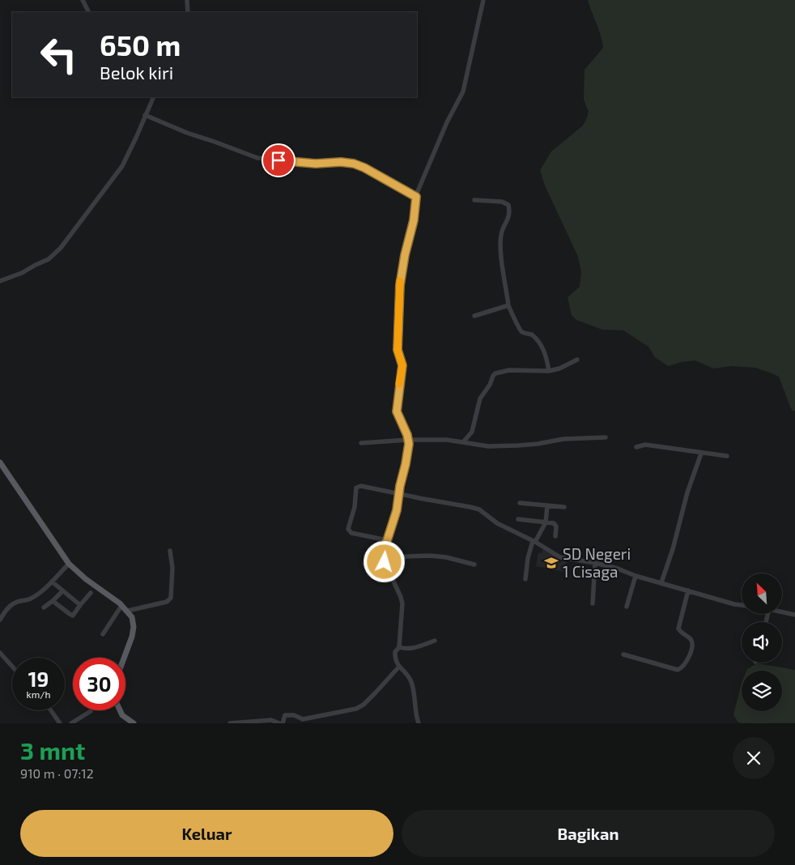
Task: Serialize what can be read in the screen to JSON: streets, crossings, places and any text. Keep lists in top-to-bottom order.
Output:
{
  "places": {
    "school or university": ["SD Negeri 1 Cisaga"]
  },
  "north": "top left",
  "page": {
    "turn": ["650 m", "Belok kiri"],
    "speed": "19 km/h",
    "limit": "30",
    "heading": ["3 mnt", "910 m · 07:12"],
    "buttons": ["Keluar", "Bagikan"]
  }
}
